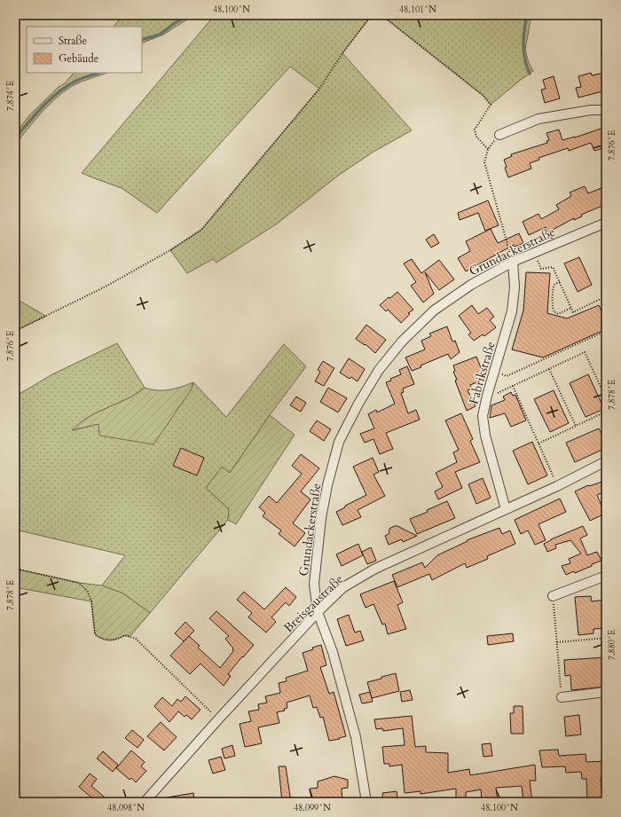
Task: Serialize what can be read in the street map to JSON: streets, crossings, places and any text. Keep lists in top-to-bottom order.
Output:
{
  "streets": {
    "street": ["Grundackerstraße", "Fabrikstraße", "Breisgaustraße"]
  },
  "crossings": [
    ["Grundackerstraße", "Fabrikstraße"],
    ["Grundackerstraße", "Breisgaustraße"],
    ["Fabrikstraße", "Breisgaustraße"]
  ],
  "legend": ["Straße", "Gebäude"],
  "coordinates": [
    "48.100°N",
    "48.101°N",
    "7.874°E",
    "7.876°E",
    "7.878°E",
    "7.880°E",
    "48.098°N",
    "48.099°N"
  ]
}
